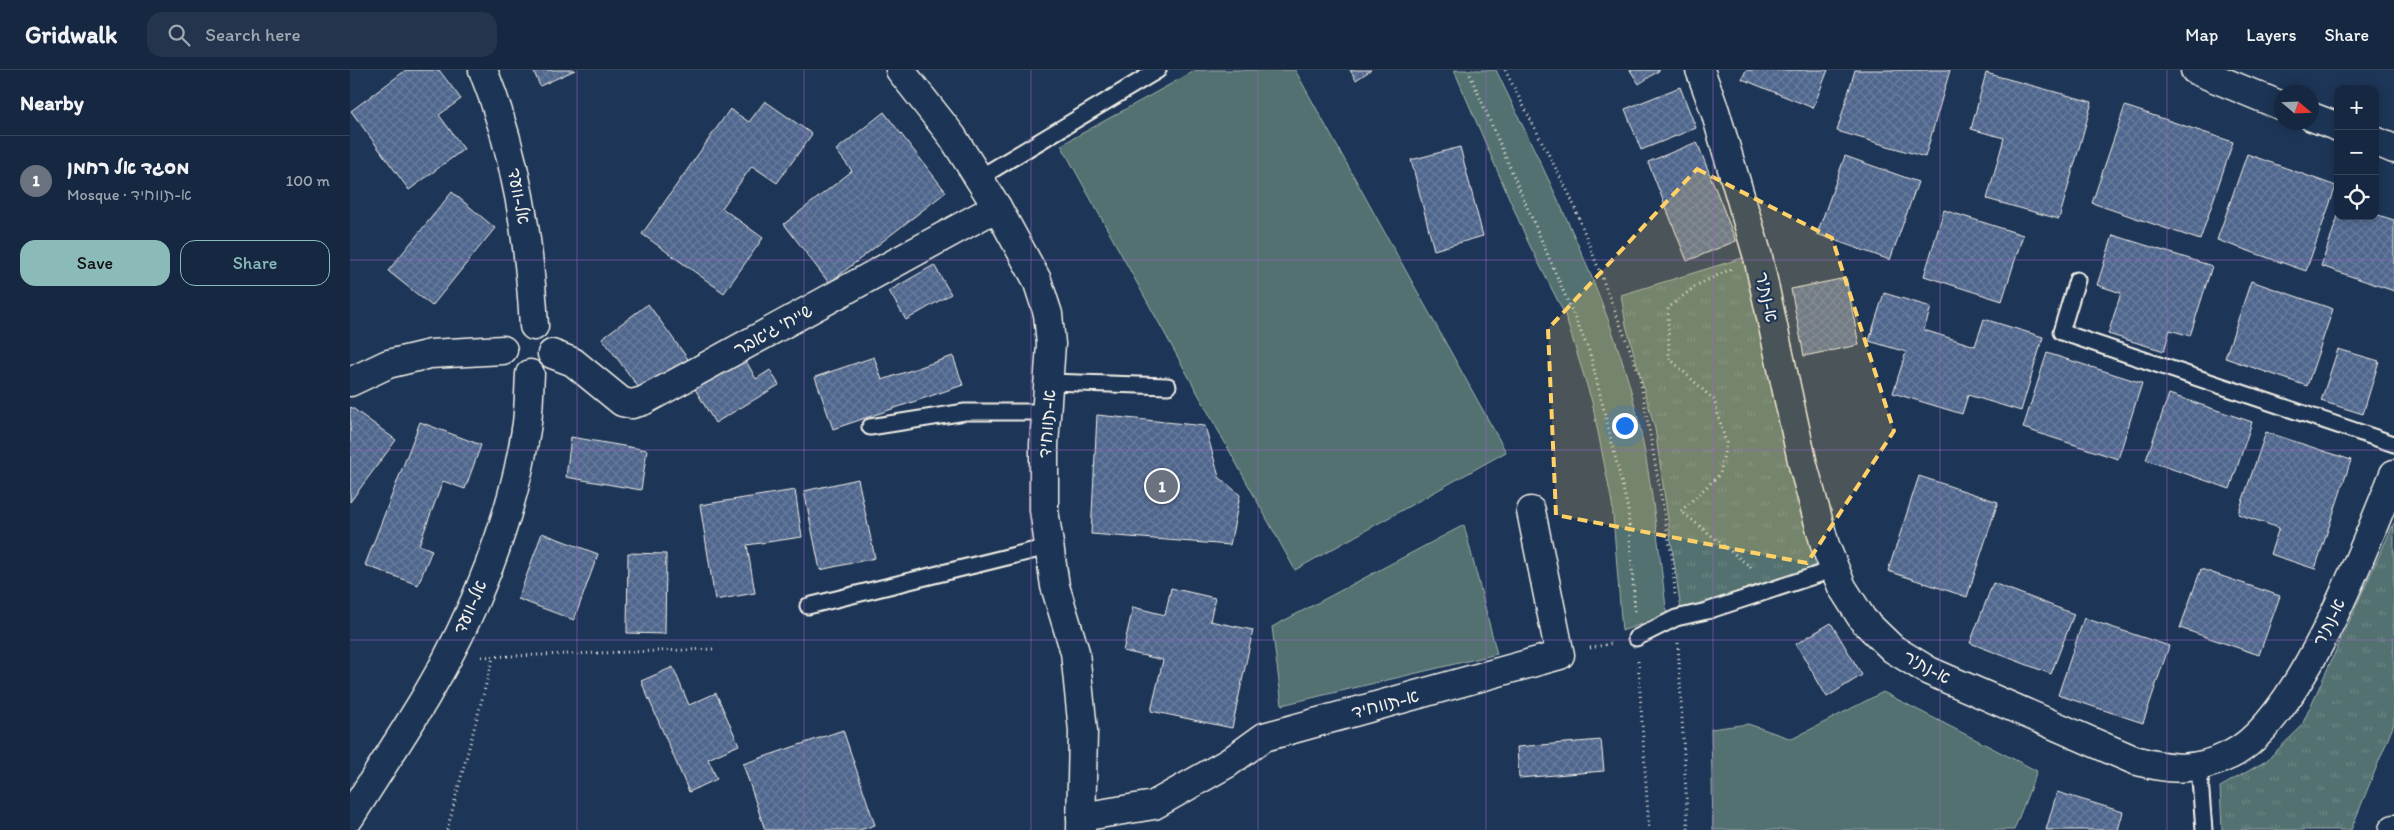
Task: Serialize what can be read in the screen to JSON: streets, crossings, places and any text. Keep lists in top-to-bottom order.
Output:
{
  "streets": {
    "street": [
      "אל-וועד",
      "א-נת'ר",
      "שייח' ג'אבר",
      "א-תווחיד"
    ]
  },
  "crossings": [
    ["אל-וועד", "שייח' ג'אבר"],
    ["שייח' ג'אבר", "א-תווחיד"]
  ],
  "north": "right",
  "page": {
    "header": "Gridwalk",
    "search": "Search here",
    "nav": ["Map", "Layers", "Share"],
    "heading": "Nearby",
    "map_buttons": ["+", "−"],
    "list": [
      {
        "mark": "1",
        "name": "מסגד אל רחמן",
        "note": "Mosque · א-תווחיד",
        "value": "100 m"
      }
    ],
    "buttons": ["Save", "Share"],
    "pins": "1"
  }
}
